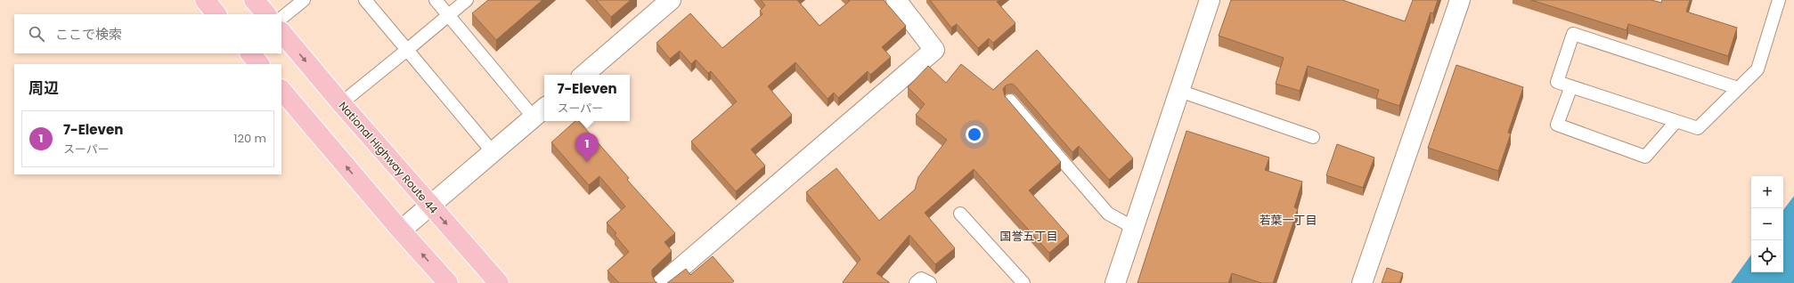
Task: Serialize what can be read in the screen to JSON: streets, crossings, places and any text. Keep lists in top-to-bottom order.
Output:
{
  "streets": {
    "highway": ["National Highway Route 44"]
  },
  "districts": ["若葉一丁目", "国誉五丁目"],
  "page": {
    "search": "ここで検索",
    "heading": "周辺",
    "popup": ["7-Eleven", "スーパー"],
    "list": [
      {
        "mark": "1",
        "name": "7-Eleven",
        "note": "スーパー",
        "value": "120 m"
      }
    ],
    "pins": "1",
    "map_buttons": ["+", "−"]
  }
}
